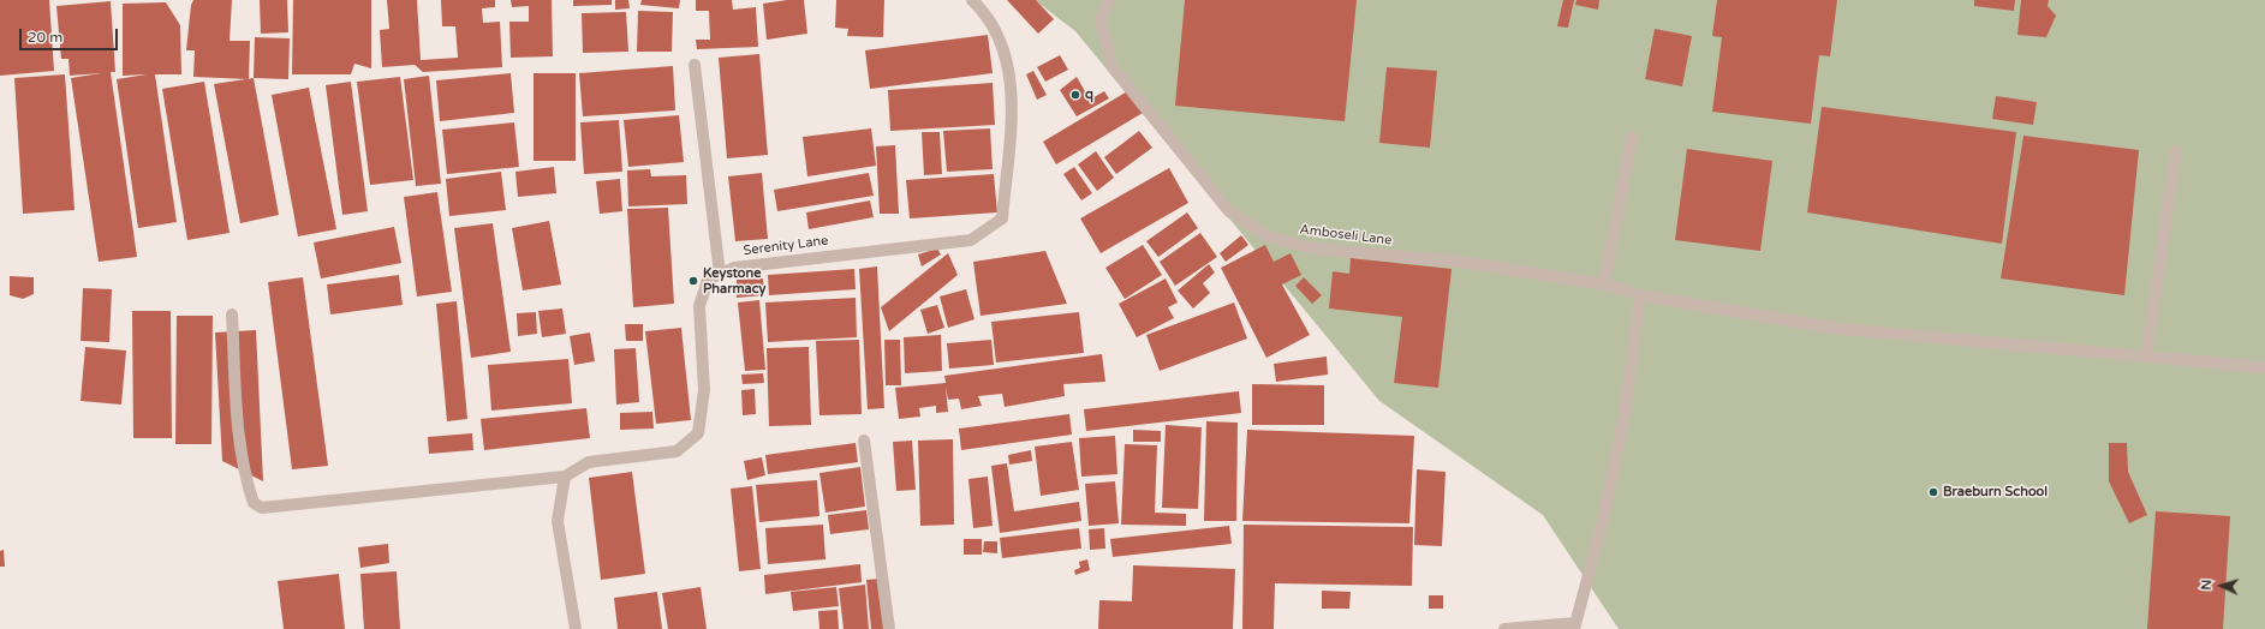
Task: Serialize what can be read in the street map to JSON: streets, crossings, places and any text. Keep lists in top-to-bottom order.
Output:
{
  "streets": {
    "street": ["Amboseli Lane", "Serenity Lane"]
  },
  "places": ["q", "Keystone Pharmacy", "Braeburn School"],
  "scale_bar": "20 m",
  "north": "left"
}
